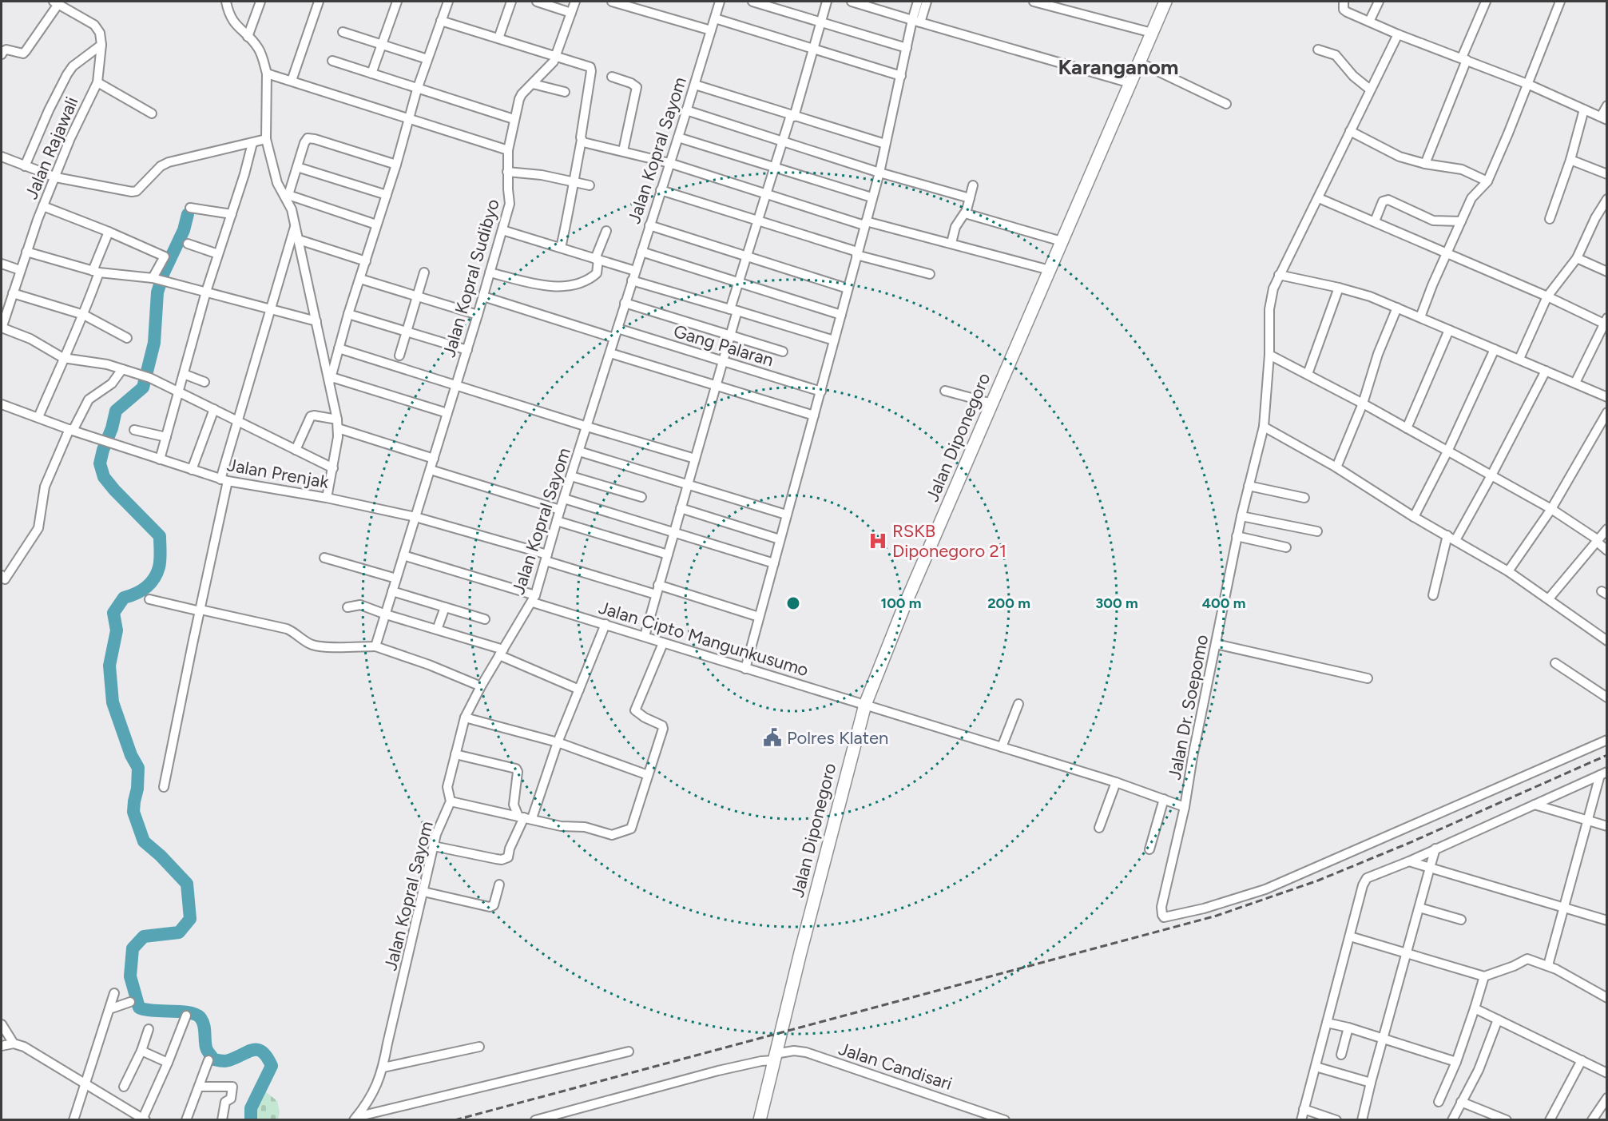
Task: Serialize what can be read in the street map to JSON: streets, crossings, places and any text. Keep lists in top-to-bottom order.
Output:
{
  "streets": {
    "highway": ["Jalan Diponegoro"],
    "street": [
      "Jalan Rajawali",
      "Jalan Kopral Sayom",
      "Jalan Kopral Sudibyo",
      "Gang Palaran",
      "Jalan Prenjak",
      "Jalan Cipto Mangunkusumo",
      "Jalan Dr. Soepomo",
      "Jalan Candisari"
    ]
  },
  "crossings": [
    ["Jalan Kopral Sayom", "Gang Palaran"],
    ["Jalan Kopral Sayom", "Jalan Prenjak"],
    ["Jalan Kopral Sayom", "Jalan Cipto Mangunkusumo"],
    ["Jalan Kopral Sudibyo", "Jalan Prenjak"],
    ["Jalan Kopral Sudibyo", "Jalan Cipto Mangunkusumo"],
    ["Jalan Diponegoro", "Jalan Cipto Mangunkusumo"],
    ["Jalan Diponegoro", "Jalan Dr. Soepomo"],
    ["Jalan Diponegoro", "Jalan Candisari"],
    ["Jalan Cipto Mangunkusumo", "Jalan Dr. Soepomo"]
  ],
  "districts": ["Karanganom"],
  "places": {
    "hospital": ["RSKB Diponegoro 21"],
    "public building": ["Polres Klaten"]
  },
  "rings": [
    "100 m",
    "200 m",
    "300 m",
    "400 m"
  ]
}
